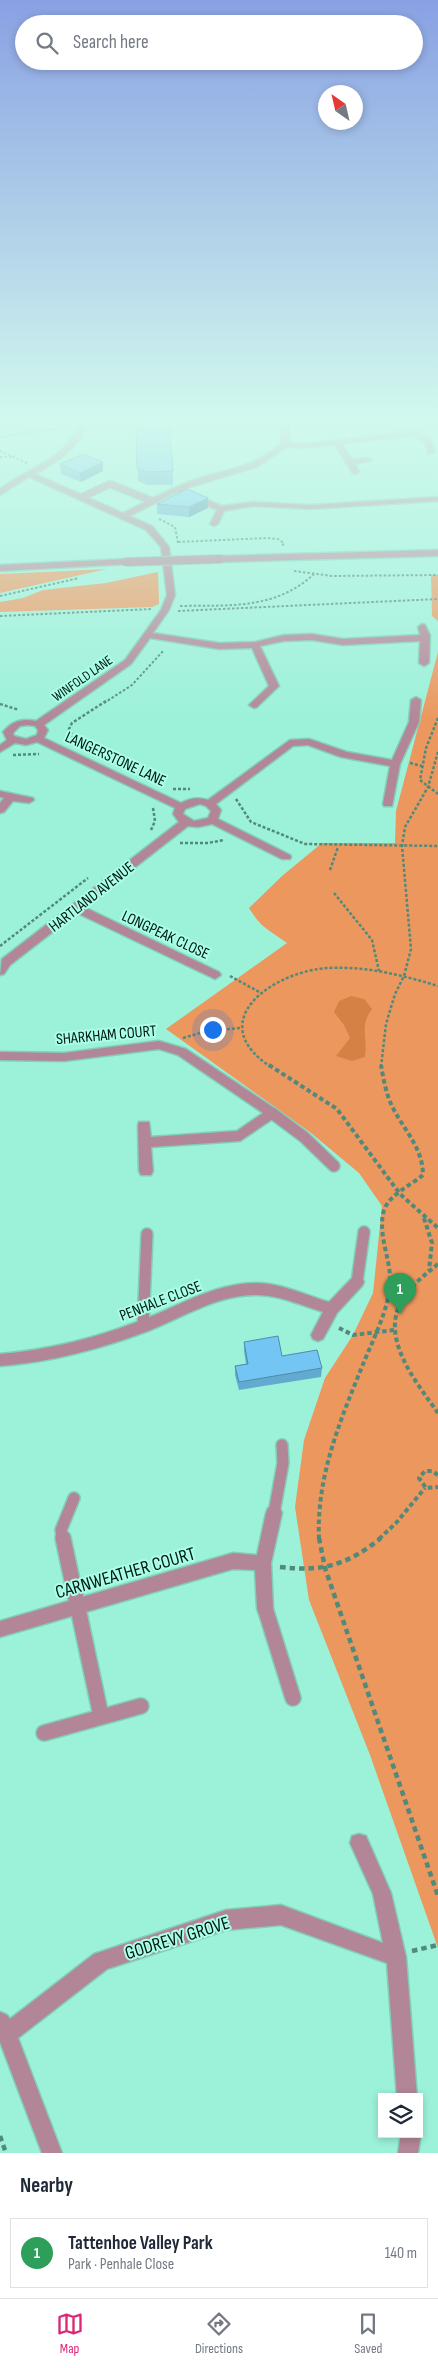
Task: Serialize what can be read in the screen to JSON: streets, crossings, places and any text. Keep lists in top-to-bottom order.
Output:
{
  "streets": {
    "street": [
      "WINFOLD LANE",
      "LANGERSTONE LANE",
      "HARTLAND AVENUE",
      "LONGPEAK CLOSE",
      "SHARKHAM COURT",
      "PENHALE CLOSE",
      "CARNWEATHER COURT",
      "GODREVY GROVE"
    ]
  },
  "crossings": [
    ["HARTLAND AVENUE", "LONGPEAK CLOSE"]
  ],
  "north": "top left",
  "page": {
    "search": "Search here",
    "pins": "1",
    "heading": "Nearby",
    "list": [
      {
        "mark": "1",
        "name": "Tattenhoe Valley Park",
        "note": "Park · Penhale Close",
        "value": "140 m"
      }
    ],
    "nav": ["Map", "Directions", "Saved"]
  }
}
